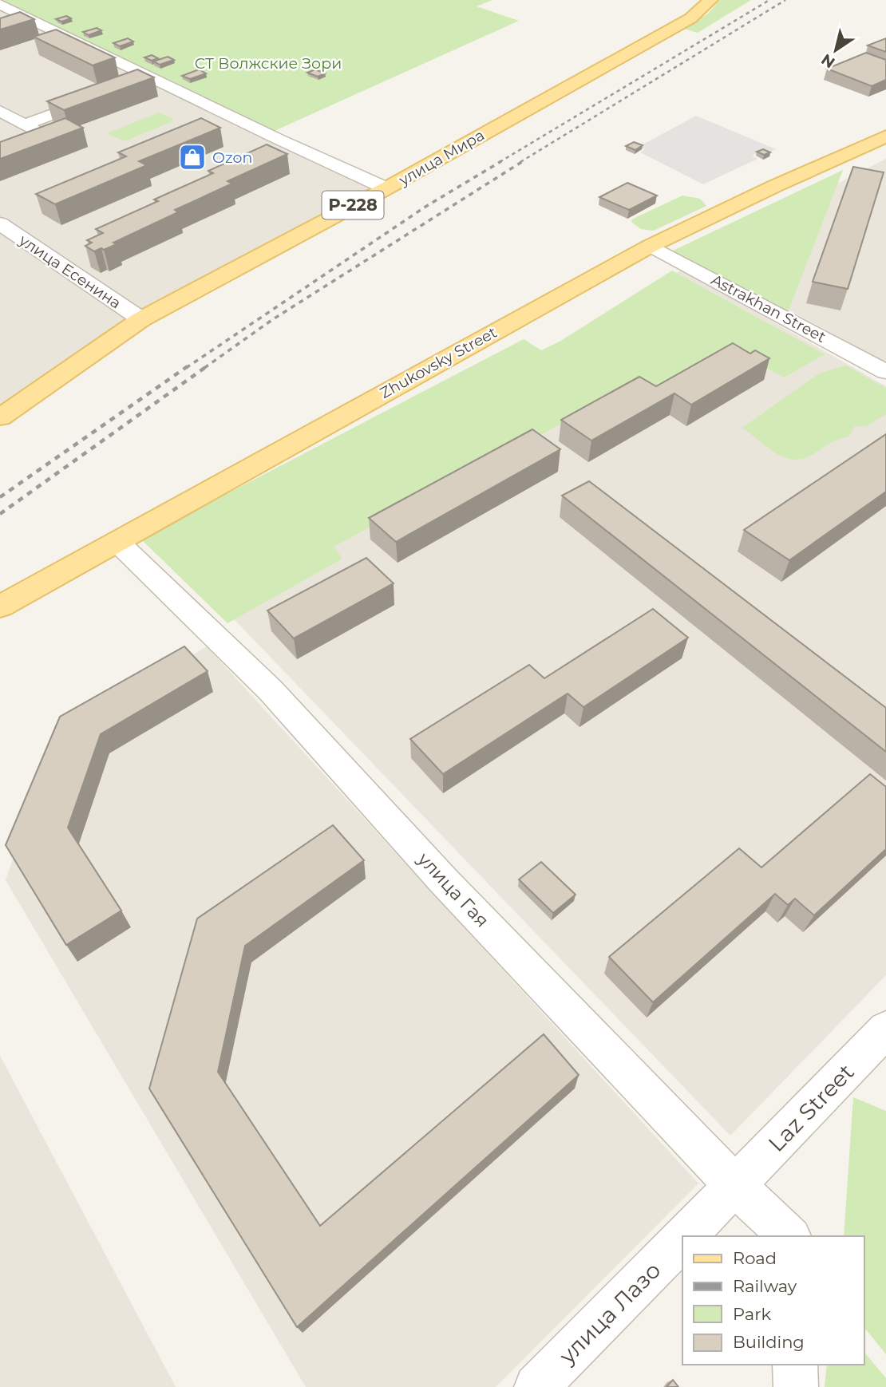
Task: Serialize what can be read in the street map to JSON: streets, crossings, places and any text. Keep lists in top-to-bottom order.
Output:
{
  "streets": {
    "main road": ["улица Мира", "Р-228", "Zhukovsky Street"],
    "street": [
      "улица Есенина",
      "Astrakhan Street",
      "улица Гая",
      "Laz Street",
      "улица Лазо"
    ]
  },
  "crossings": [
    ["улица Мира", "улица Есенина"],
    ["Astrakhan Street", "Zhukovsky Street"],
    ["Zhukovsky Street", "улица Гая"],
    ["улица Гая", "Laz Street"],
    ["улица Гая", "улица Лазо"],
    ["Laz Street", "улица Лазо"]
  ],
  "parks": ["СТ Волжские Зори"],
  "places": {
    "shop": ["Ozon"]
  },
  "legend": [
    "Road",
    "Railway",
    "Park",
    "Building"
  ],
  "north": "bottom left"
}
